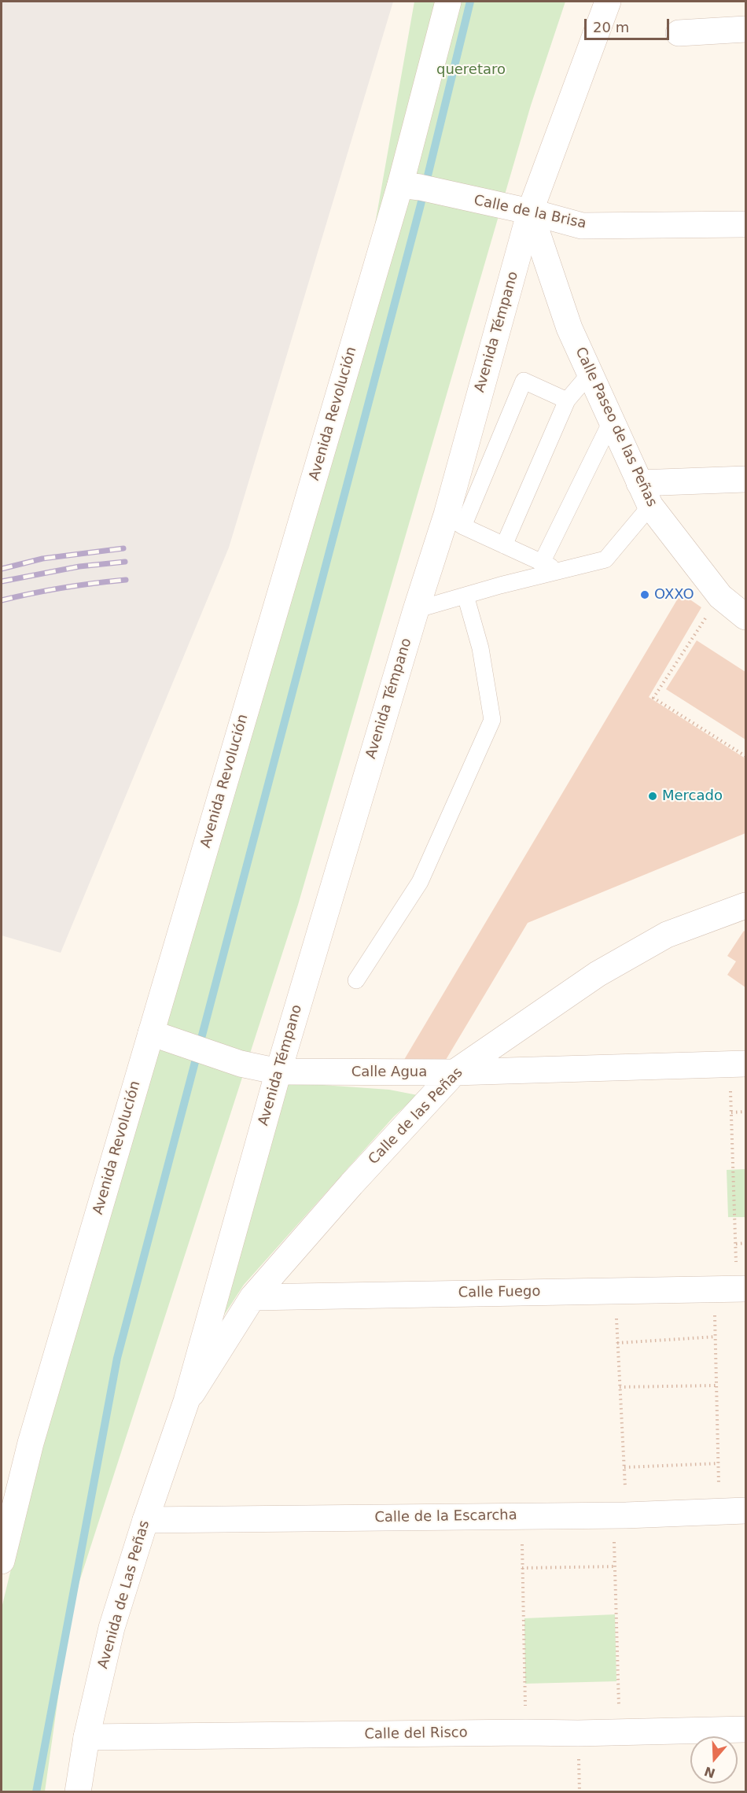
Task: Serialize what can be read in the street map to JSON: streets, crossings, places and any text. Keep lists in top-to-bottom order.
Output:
{
  "streets": {
    "street": [
      "Calle de la Brisa",
      "Avenida Témpano",
      "Avenida Revolución",
      "Calle Paseo de las Peñas",
      "Calle Agua",
      "Calle de las Peñas",
      "Calle Fuego",
      "Calle de la Escarcha",
      "Avenida de Las Peñas",
      "Calle del Risco"
    ]
  },
  "crossings": [
    ["Calle de la Brisa", "Avenida Témpano"],
    ["Calle de la Brisa", "Avenida Revolución"],
    ["Calle de la Brisa", "Calle Paseo de las Peñas"],
    ["Avenida Témpano", "Calle Paseo de las Peñas"],
    ["Avenida Témpano", "Calle Agua"],
    ["Avenida Témpano", "Calle de las Peñas"],
    ["Avenida Témpano", "Avenida de Las Peñas"],
    ["Avenida Revolución", "Calle Agua"],
    ["Calle Agua", "Calle de las Peñas"],
    ["Calle de las Peñas", "Calle Fuego"],
    ["Calle de las Peñas", "Avenida de Las Peñas"],
    ["Calle de la Escarcha", "Avenida de Las Peñas"],
    ["Avenida de Las Peñas", "Calle del Risco"]
  ],
  "parks": ["queretaro"],
  "places": ["OXXO", "Mercado"],
  "scale_bar": "20 m",
  "north": "bottom"
}
